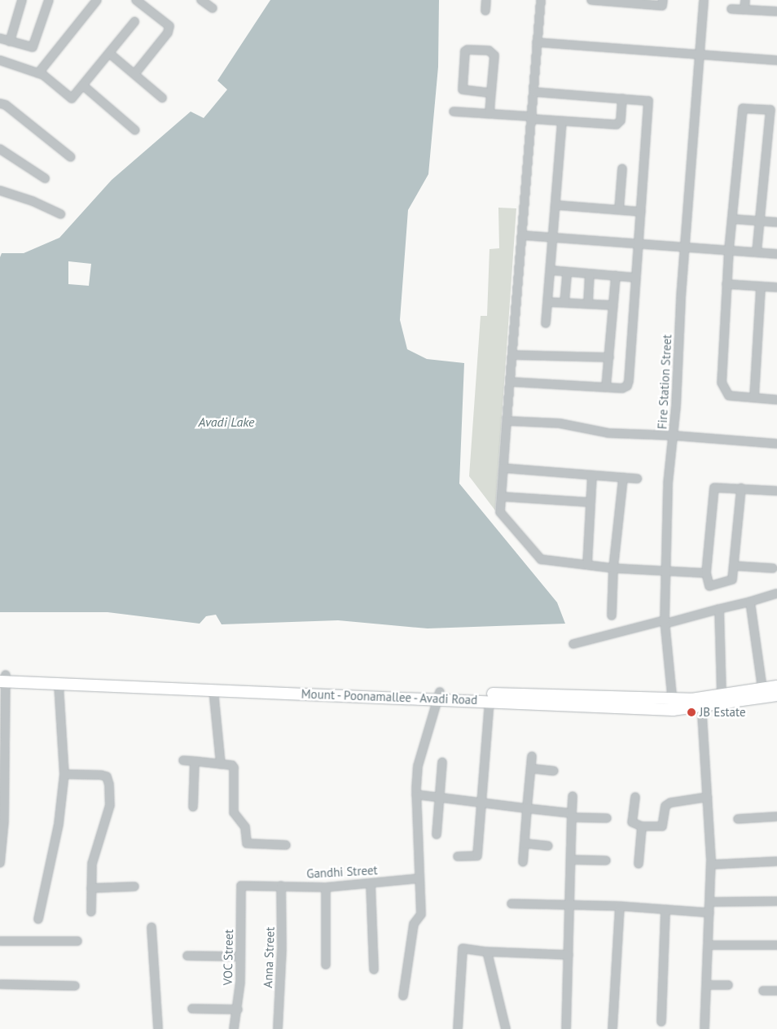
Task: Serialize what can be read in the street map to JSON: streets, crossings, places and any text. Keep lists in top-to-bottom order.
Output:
{
  "streets": {
    "main road": ["Mount - Poonamallee - Avadi Road"],
    "street": [
      "Fire Station Street",
      "Gandhi Street",
      "VOC Street",
      "Anna Street"
    ]
  },
  "crossings": [
    ["Fire Station Street", "Mount - Poonamallee - Avadi Road"],
    ["Gandhi Street", "VOC Street"],
    ["Gandhi Street", "Anna Street"]
  ],
  "water": ["Avadi Lake"],
  "places": ["JB Estate"]
}
